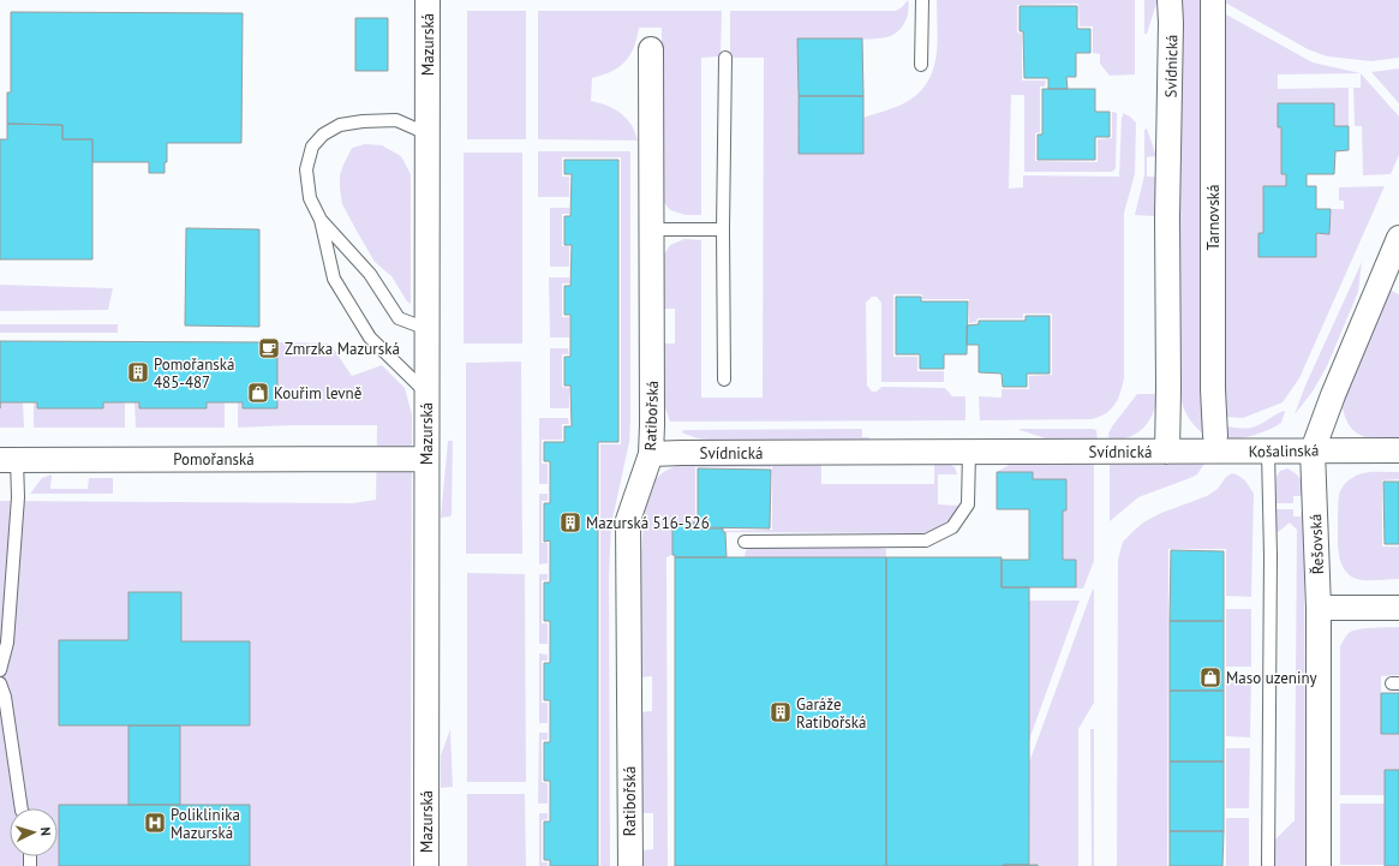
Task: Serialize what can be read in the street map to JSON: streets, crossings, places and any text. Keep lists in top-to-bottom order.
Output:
{
  "streets": {
    "street": [
      "Mazurská",
      "Svídnická",
      "Tarnovská",
      "Ratibořská",
      "Košalinská",
      "Pomořanská",
      "Řešovská"
    ]
  },
  "crossings": [
    ["Mazurská", "Pomořanská"],
    ["Svídnická", "Ratibořská"],
    ["Svídnická", "Košalinská"],
    ["Košalinská", "Řešovská"]
  ],
  "places": {
    "cafe": ["Zmrzka Mazurská"],
    "building": ["Pomořanská 485-487", "Mazurská 516-526", "Garáže Ratibořská"],
    "shop": ["Kouřim levně", "Maso uzeniny"],
    "hospital": ["Poliklinika Mazurská"]
  },
  "north": "right"
}
